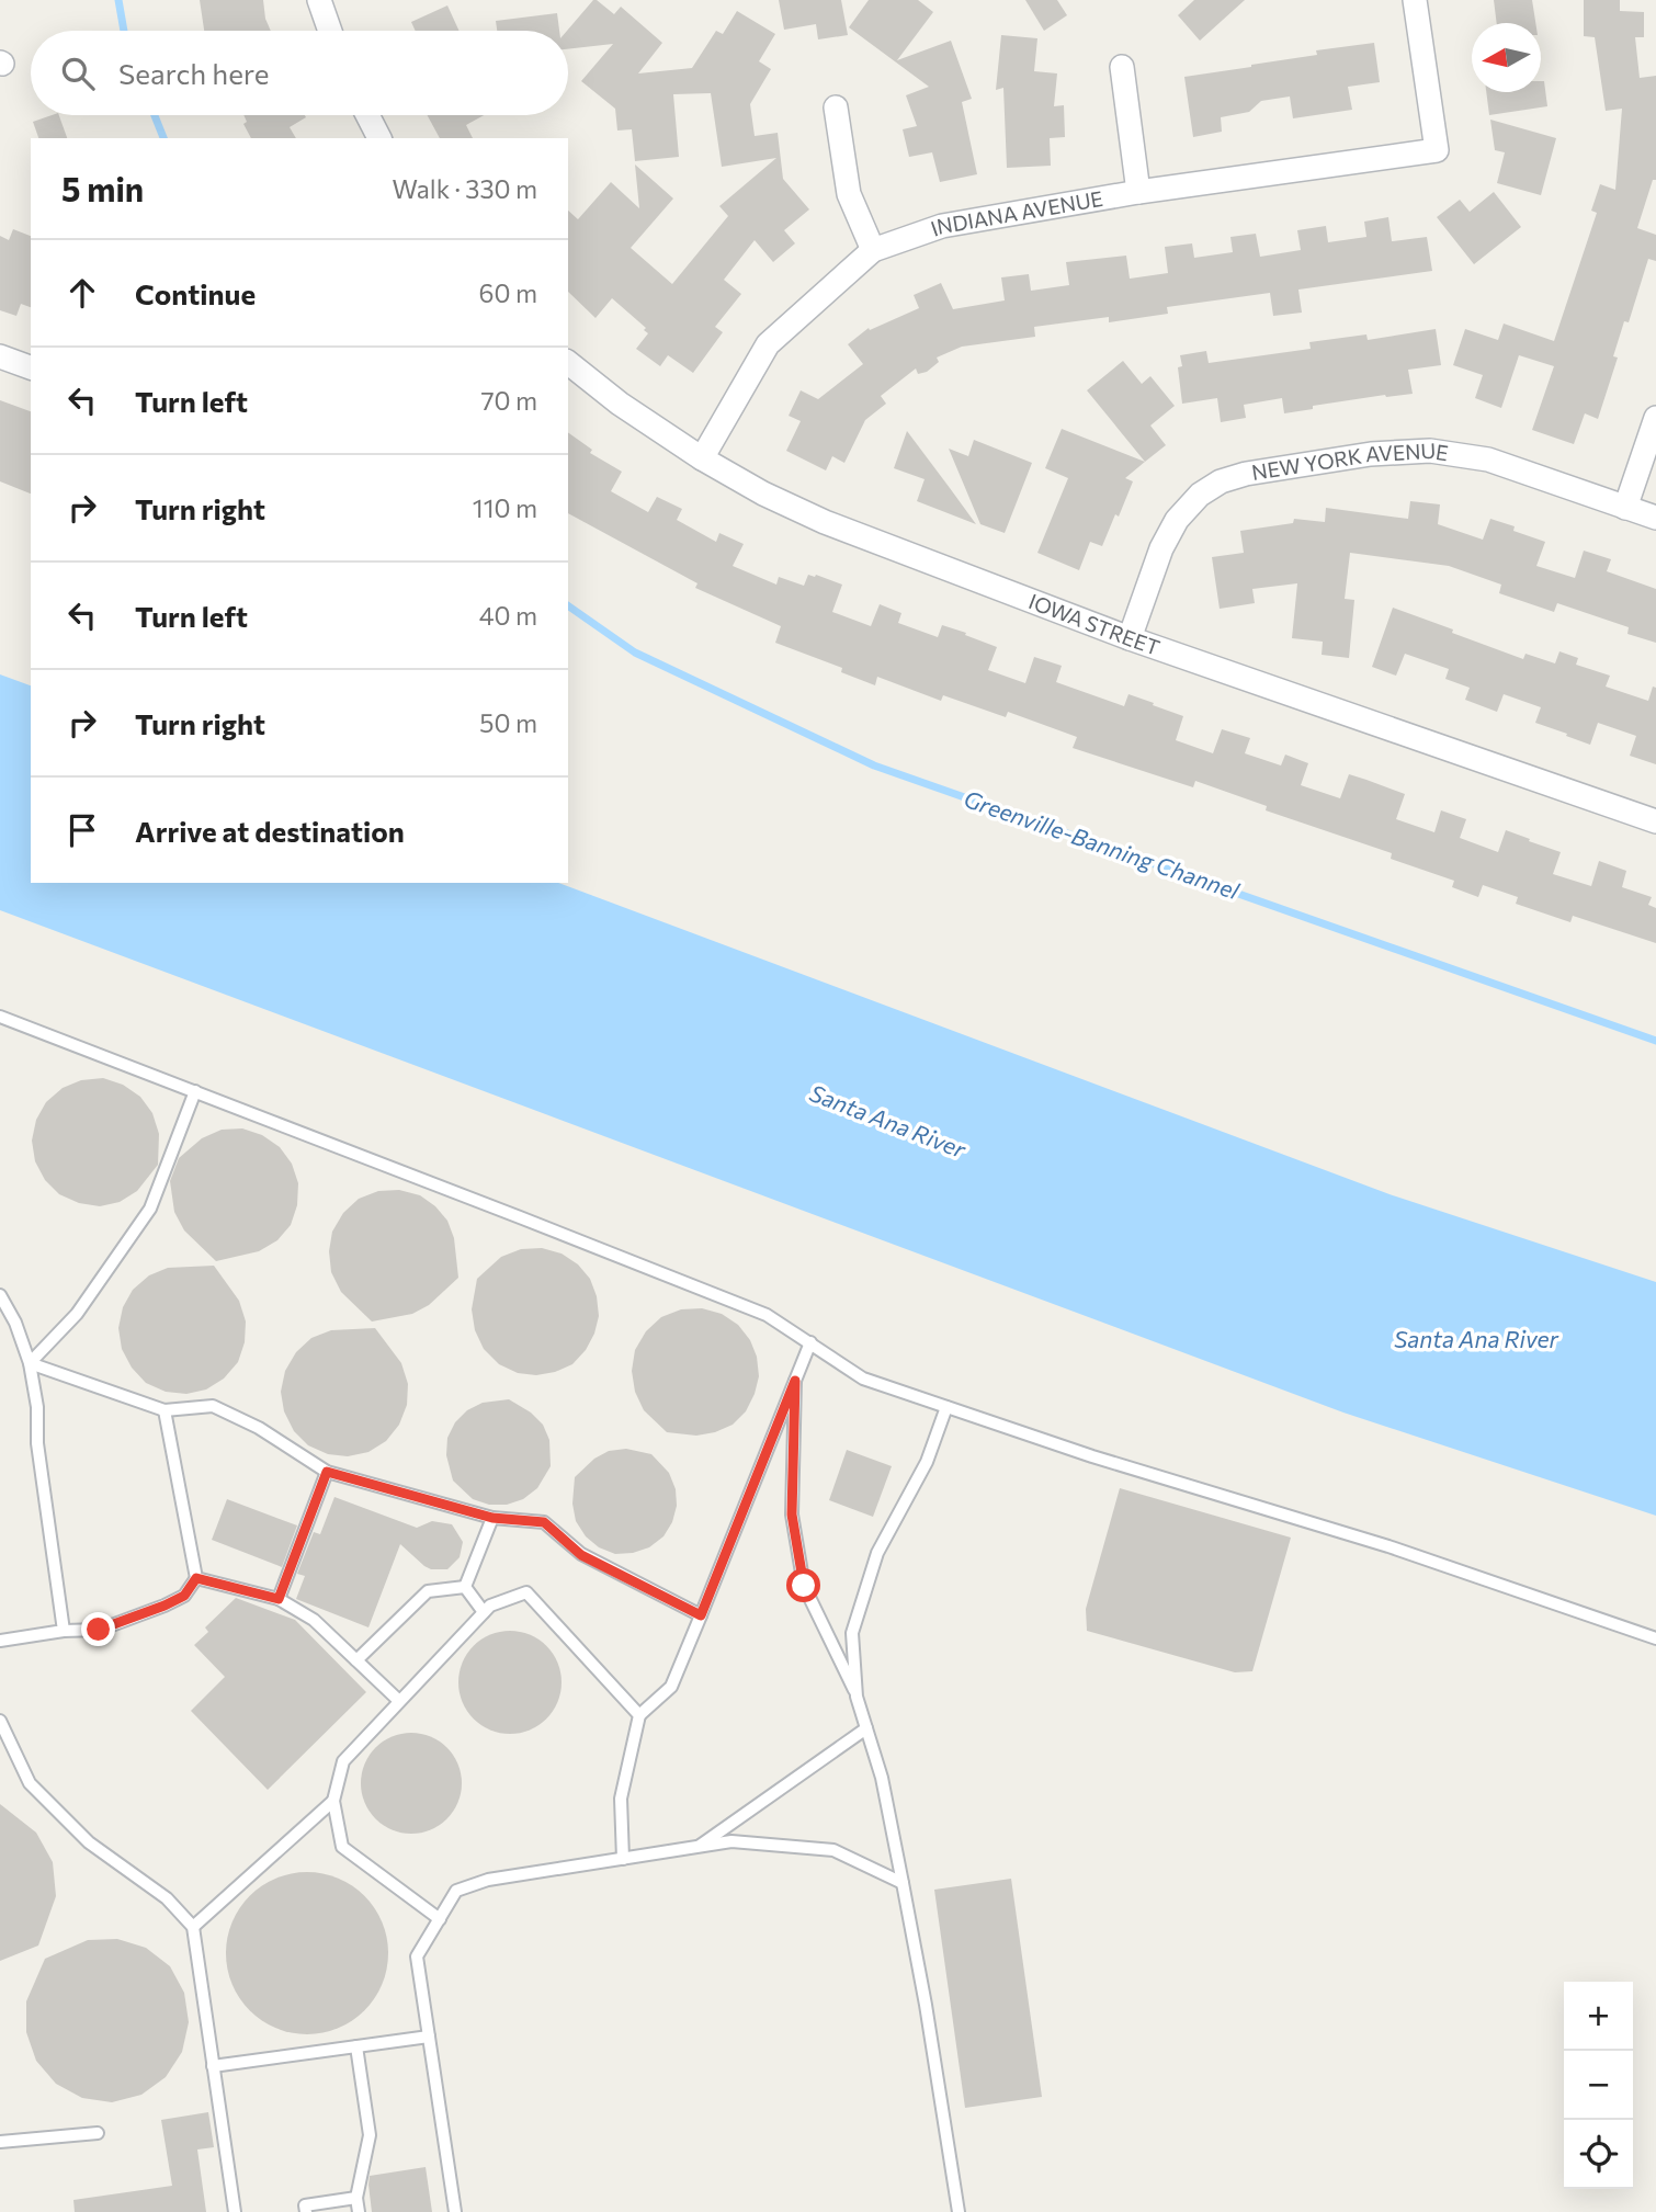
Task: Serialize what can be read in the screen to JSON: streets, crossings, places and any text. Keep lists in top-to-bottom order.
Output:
{
  "streets": {
    "street": ["INDIANA AVENUE", "NEW YORK AVENUE", "IOWA STREET"]
  },
  "crossings": [
    ["INDIANA AVENUE", "IOWA STREET"],
    ["NEW YORK AVENUE", "IOWA STREET"]
  ],
  "water": ["Greenville-Banning Channel", "Santa Ana River"],
  "north": "left",
  "page": {
    "search": "Search here",
    "heading": ["5 min", "Walk · 330 m"],
    "list": [
      ["Continue", "60 m"],
      ["Turn left", "70 m"],
      ["Turn right", "110 m"],
      ["Turn left", "40 m"],
      ["Turn right", "50 m"],
      "Arrive at destination"
    ],
    "map_buttons": ["+", "−"]
  }
}
